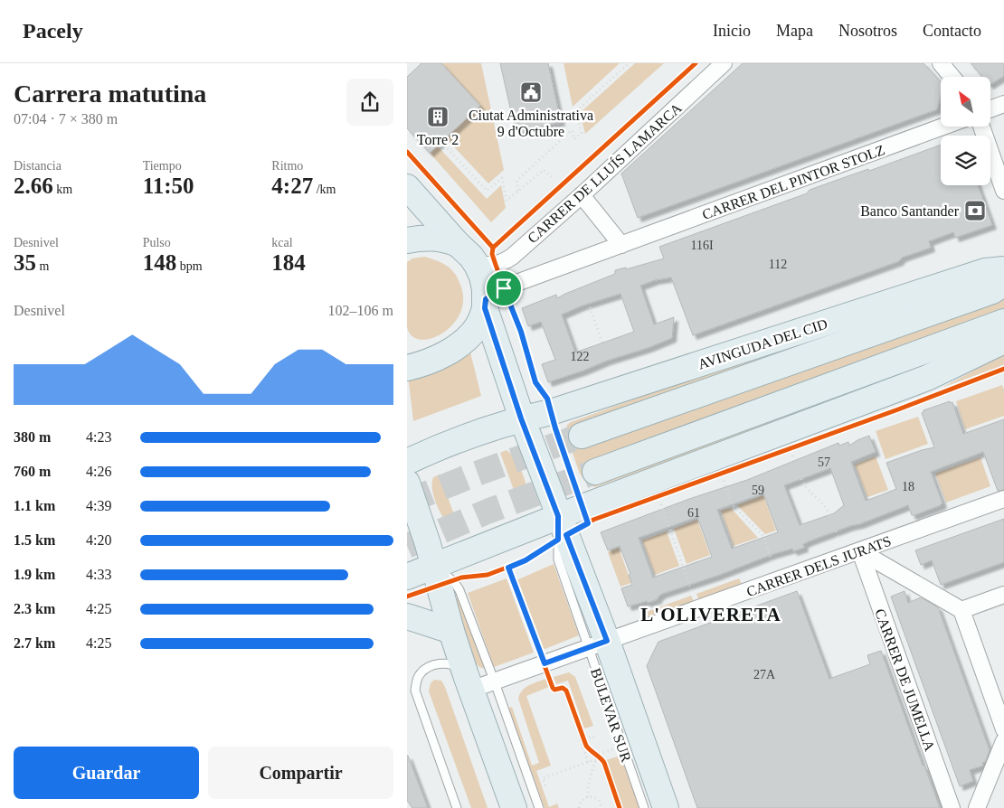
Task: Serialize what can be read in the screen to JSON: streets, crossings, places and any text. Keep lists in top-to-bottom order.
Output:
{
  "streets": {
    "main road": ["AVINGUDA DEL CID"],
    "street": [
      "CARRER DE LLUÍS LAMARCA",
      "CARRER DEL PINTOR STOLZ",
      "CARRER DELS JURATS",
      "CARRER DE JUMELLA"
    ],
    "lane": ["BULEVAR SUR"]
  },
  "crossings": [
    ["CARRER DELS JURATS", "CARRER DE JUMELLA"],
    ["CARRER DELS JURATS", "BULEVAR SUR"]
  ],
  "districts": ["L'OLIVERETA"],
  "places": {
    "public building": ["Ciutat Administrativa 9 d'Octubre"],
    "building": ["Torre 2"],
    "bank": ["Banco Santander"]
  },
  "house_numbers": [
    "116I",
    "112",
    "122",
    "57",
    "18",
    "59",
    "61",
    "27A"
  ],
  "north": "top left",
  "page": {
    "header": "Pacely",
    "nav": [
      "Inicio",
      "Mapa",
      "Nosotros",
      "Contacto"
    ],
    "heading": ["Carrera matutina", "07:04 · 7 × 380 m"],
    "stats": [
      ["Distancia", "2.66 km"],
      ["Tiempo", "11:50"],
      ["Ritmo", "4:27 /km"],
      ["Desnivel", "35 m"],
      ["Pulso", "148 bpm"],
      ["kcal", "184"]
    ],
    "chart": ["Desnivel", "102–106 m"],
    "list": [
      {
        "name": "380 m",
        "note": "4:23"
      },
      {
        "name": "760 m",
        "note": "4:26"
      },
      {
        "name": "1.1 km",
        "note": "4:39"
      },
      {
        "name": "1.5 km",
        "note": "4:20"
      },
      {
        "name": "1.9 km",
        "note": "4:33"
      },
      {
        "name": "2.3 km",
        "note": "4:25"
      },
      {
        "name": "2.7 km",
        "note": "4:25"
      }
    ],
    "buttons": ["Guardar", "Compartir"]
  }
}
